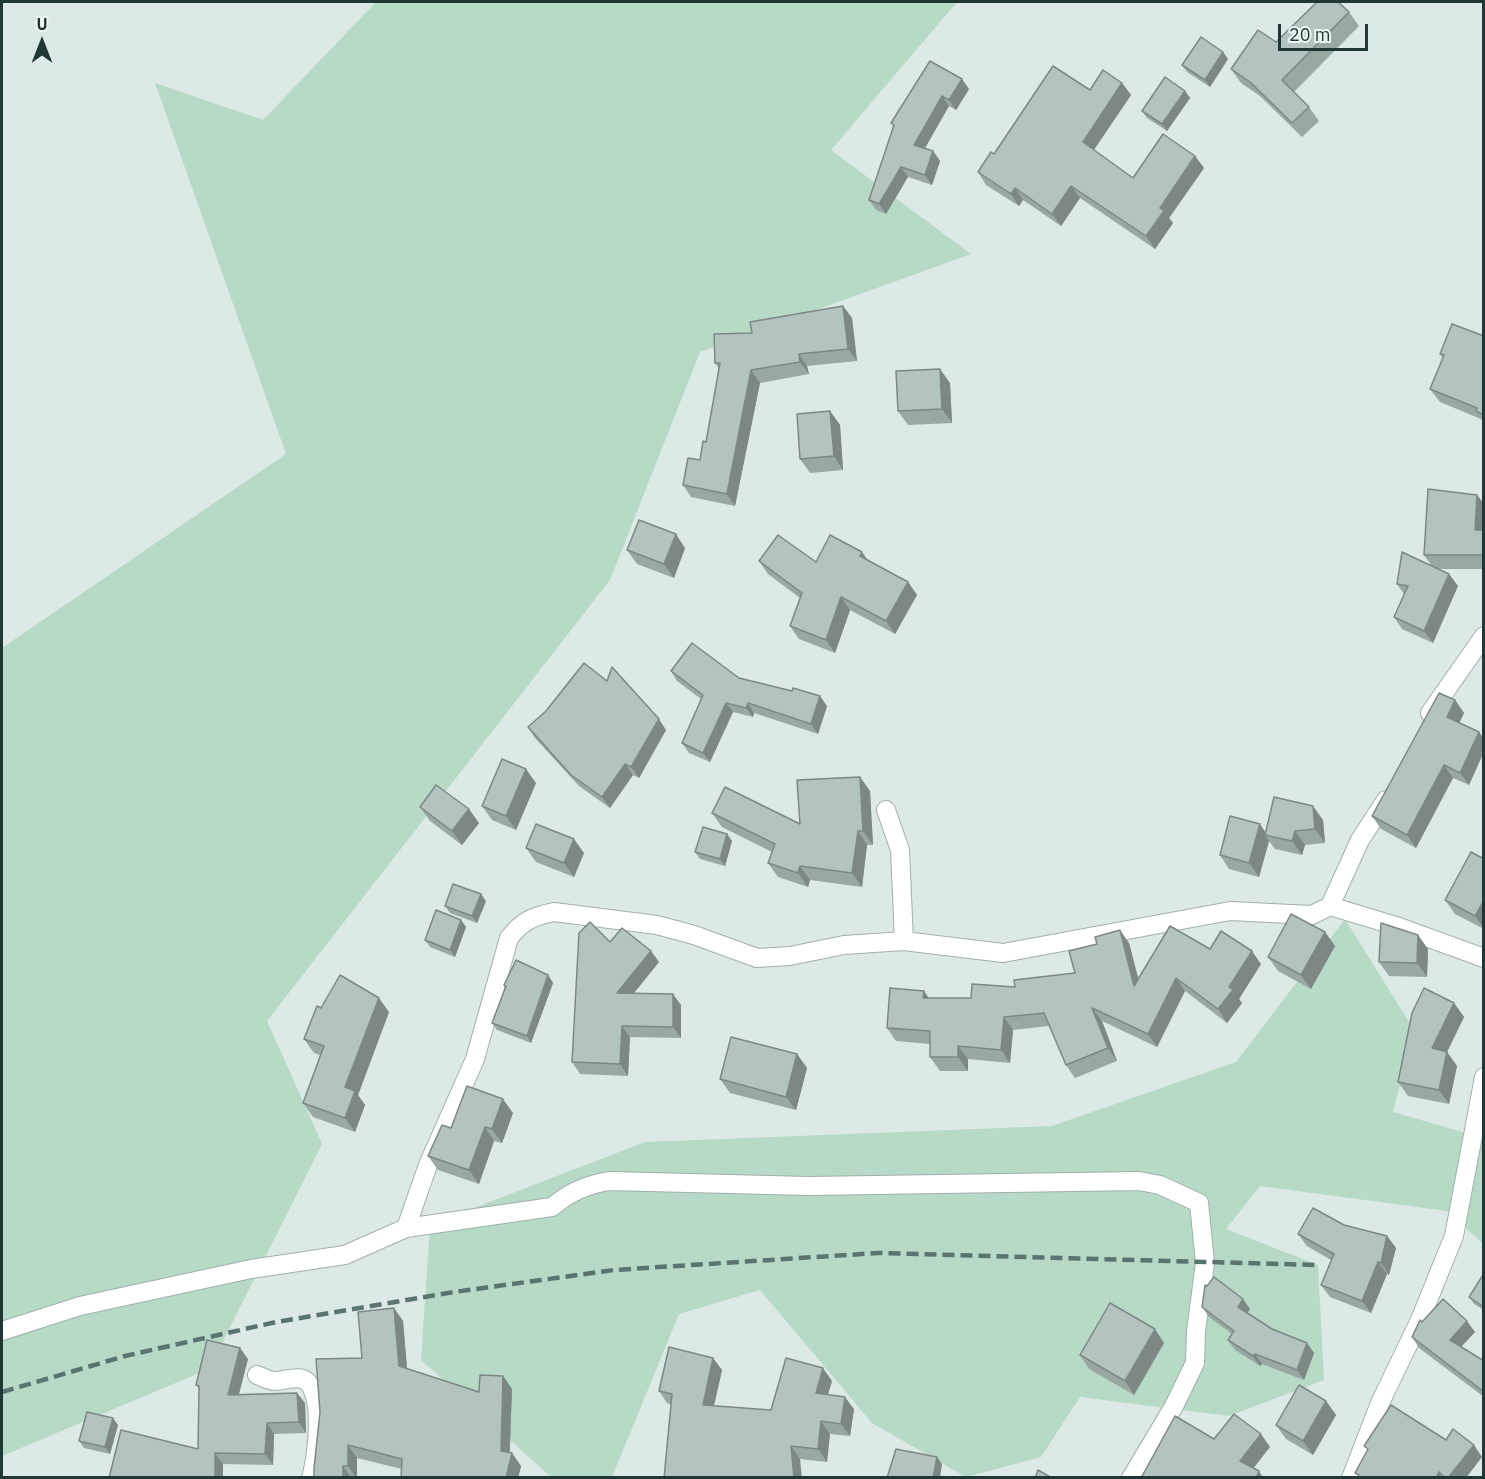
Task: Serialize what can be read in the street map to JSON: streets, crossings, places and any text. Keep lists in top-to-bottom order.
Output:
{
  "scale_bar": "20 m",
  "north": "top"
}
